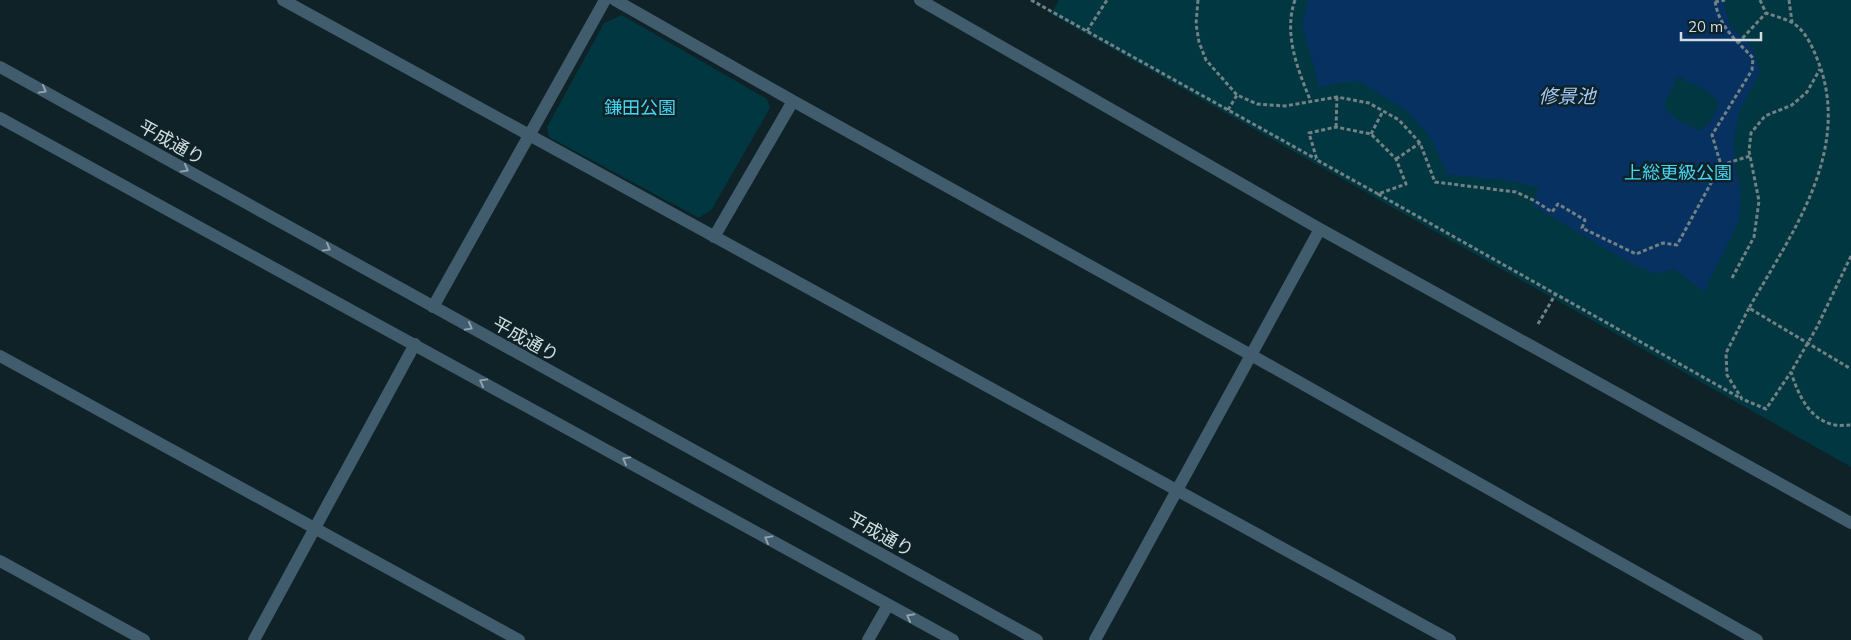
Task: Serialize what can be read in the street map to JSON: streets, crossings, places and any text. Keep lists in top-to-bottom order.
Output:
{
  "streets": {
    "street": ["平成通り"]
  },
  "water": ["修景池"],
  "parks": ["鎌田公園", "上総更級公園"],
  "scale_bar": "20 m"
}
